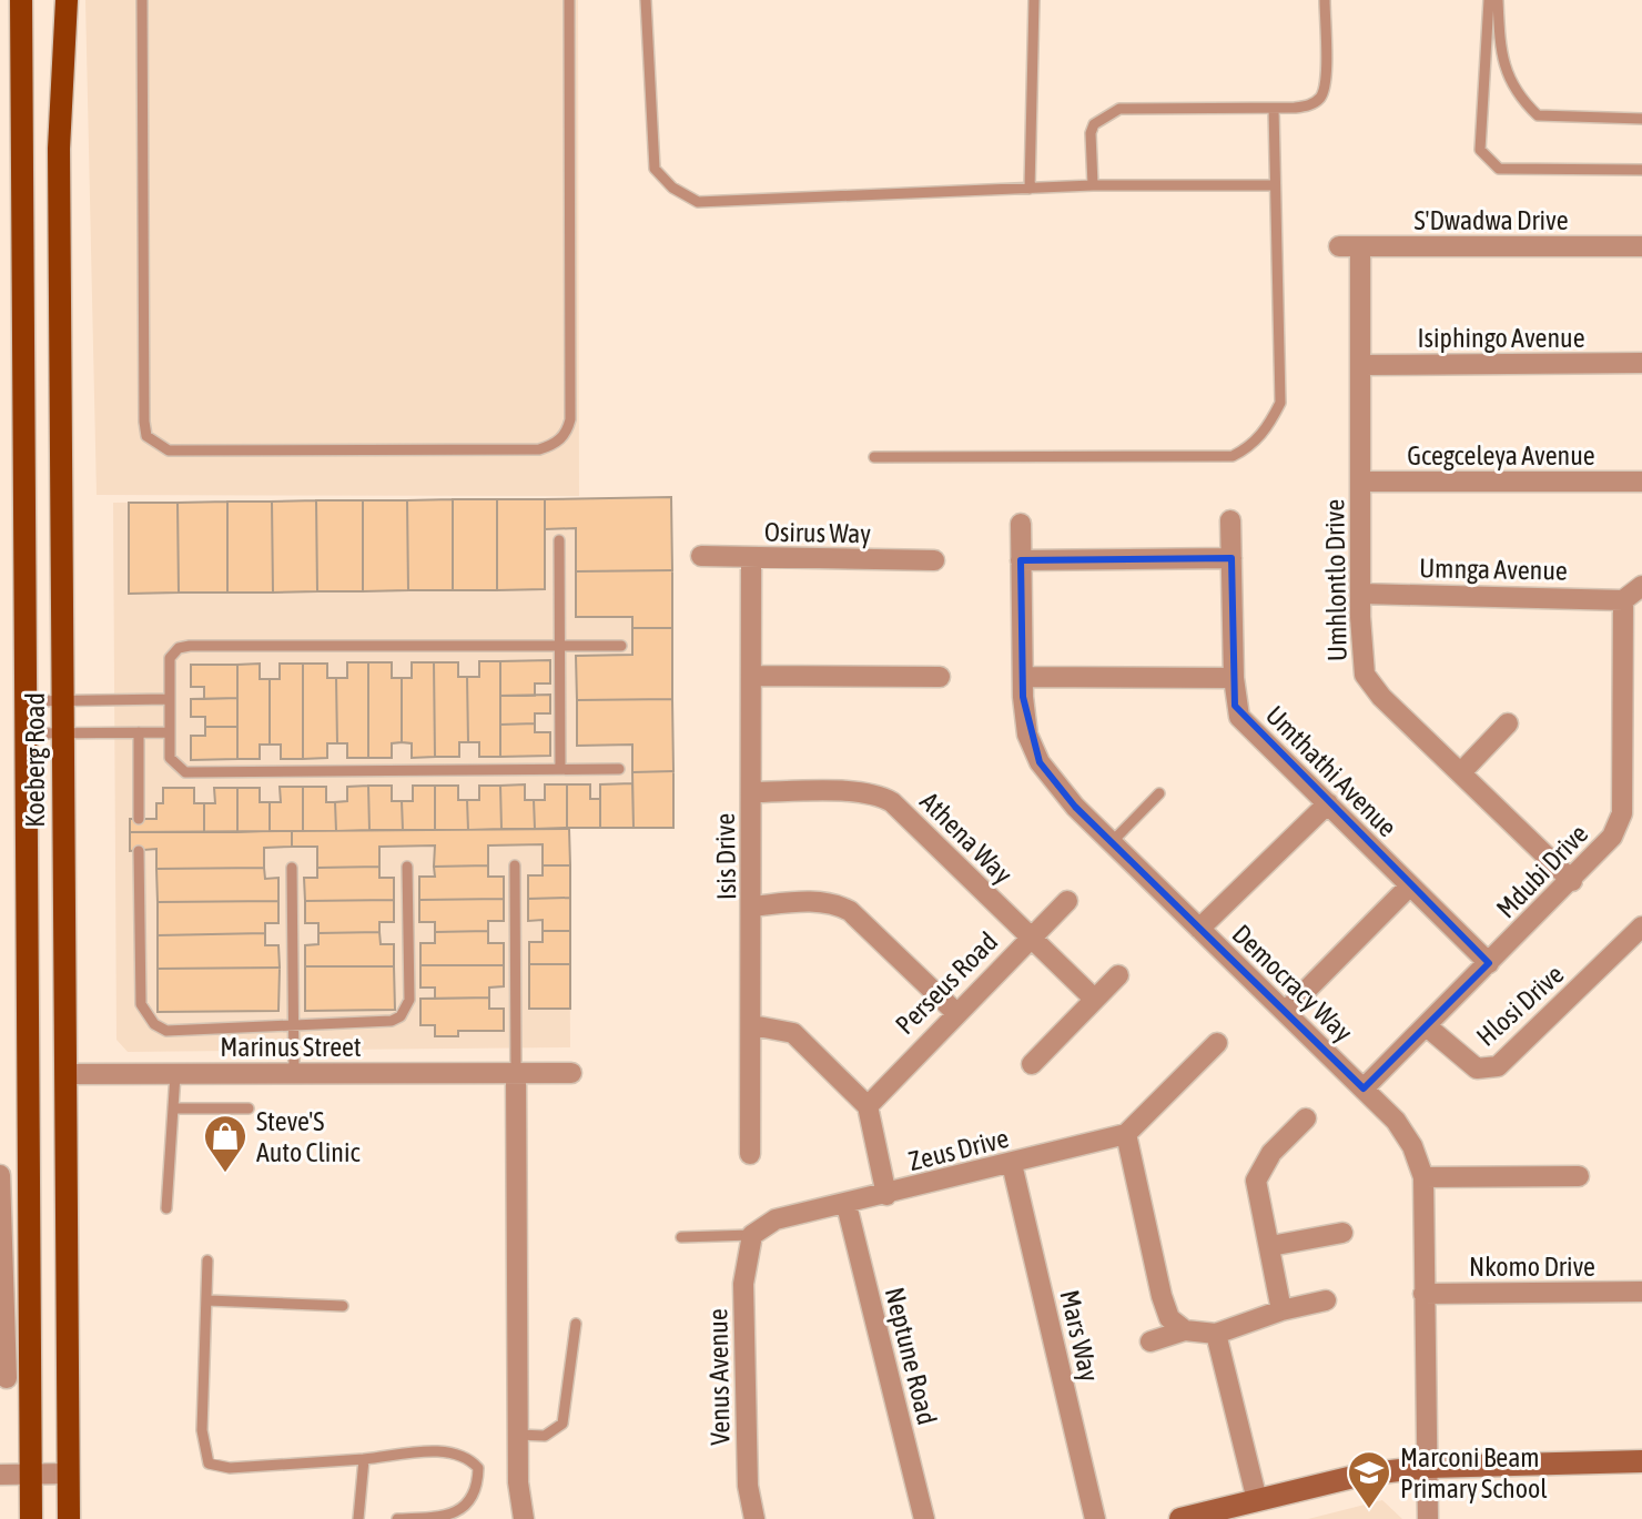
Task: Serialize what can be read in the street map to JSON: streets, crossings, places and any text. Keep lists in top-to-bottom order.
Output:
{
  "streets": {
    "main road": ["Koeberg Road"],
    "street": [
      "S'Dwadwa Drive",
      "Isiphingo Avenue",
      "Gcegceleya Avenue",
      "Osirus Way",
      "Umnga Avenue",
      "Umhlontlo Drive",
      "Umthathi Avenue",
      "Athena Way",
      "Isis Drive",
      "Mdubi Drive",
      "Perseus Road",
      "Democracy Way",
      "Hlosi Drive",
      "Marinus Street",
      "Zeus Drive",
      "Nkomo Drive",
      "Mars Way",
      "Neptune Road",
      "Venus Avenue"
    ]
  },
  "crossings": [
    ["S'Dwadwa Drive", "Umhlontlo Drive"],
    ["Isiphingo Avenue", "Umhlontlo Drive"],
    ["Gcegceleya Avenue", "Umhlontlo Drive"],
    ["Osirus Way", "Isis Drive"],
    ["Umnga Avenue", "Umhlontlo Drive"],
    ["Umnga Avenue", "Mdubi Drive"],
    ["Umhlontlo Drive", "Mdubi Drive"],
    ["Koeberg Road", "Marinus Street"],
    ["Umthathi Avenue", "Mdubi Drive"],
    ["Athena Way", "Isis Drive"],
    ["Athena Way", "Perseus Road"],
    ["Mdubi Drive", "Democracy Way"],
    ["Mdubi Drive", "Hlosi Drive"],
    ["Democracy Way", "Nkomo Drive"],
    ["Zeus Drive", "Mars Way"],
    ["Zeus Drive", "Neptune Road"],
    ["Zeus Drive", "Venus Avenue"]
  ],
  "places": {
    "shop": ["Steve'S Auto Clinic"],
    "school or university": ["Marconi Beam Primary School"]
  }
}
